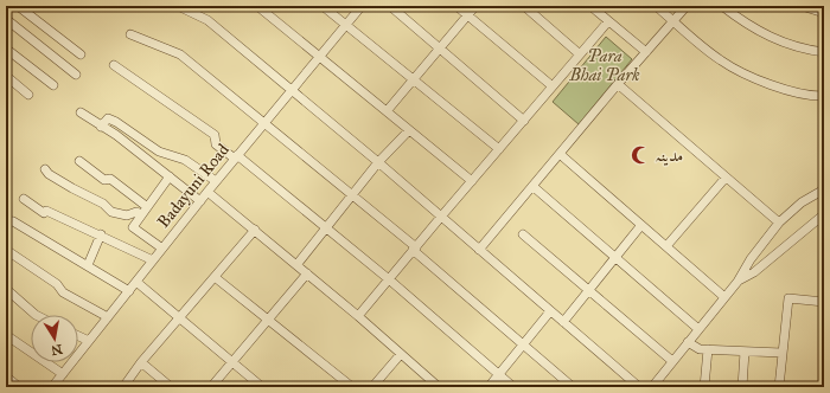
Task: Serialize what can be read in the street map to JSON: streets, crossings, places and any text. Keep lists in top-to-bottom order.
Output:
{
  "streets": {
    "street": ["Badayuni Road"]
  },
  "parks": ["Para Bhai Park"],
  "places": {
    "mosque": ["مدینہ"]
  },
  "north": "bottom"
}
